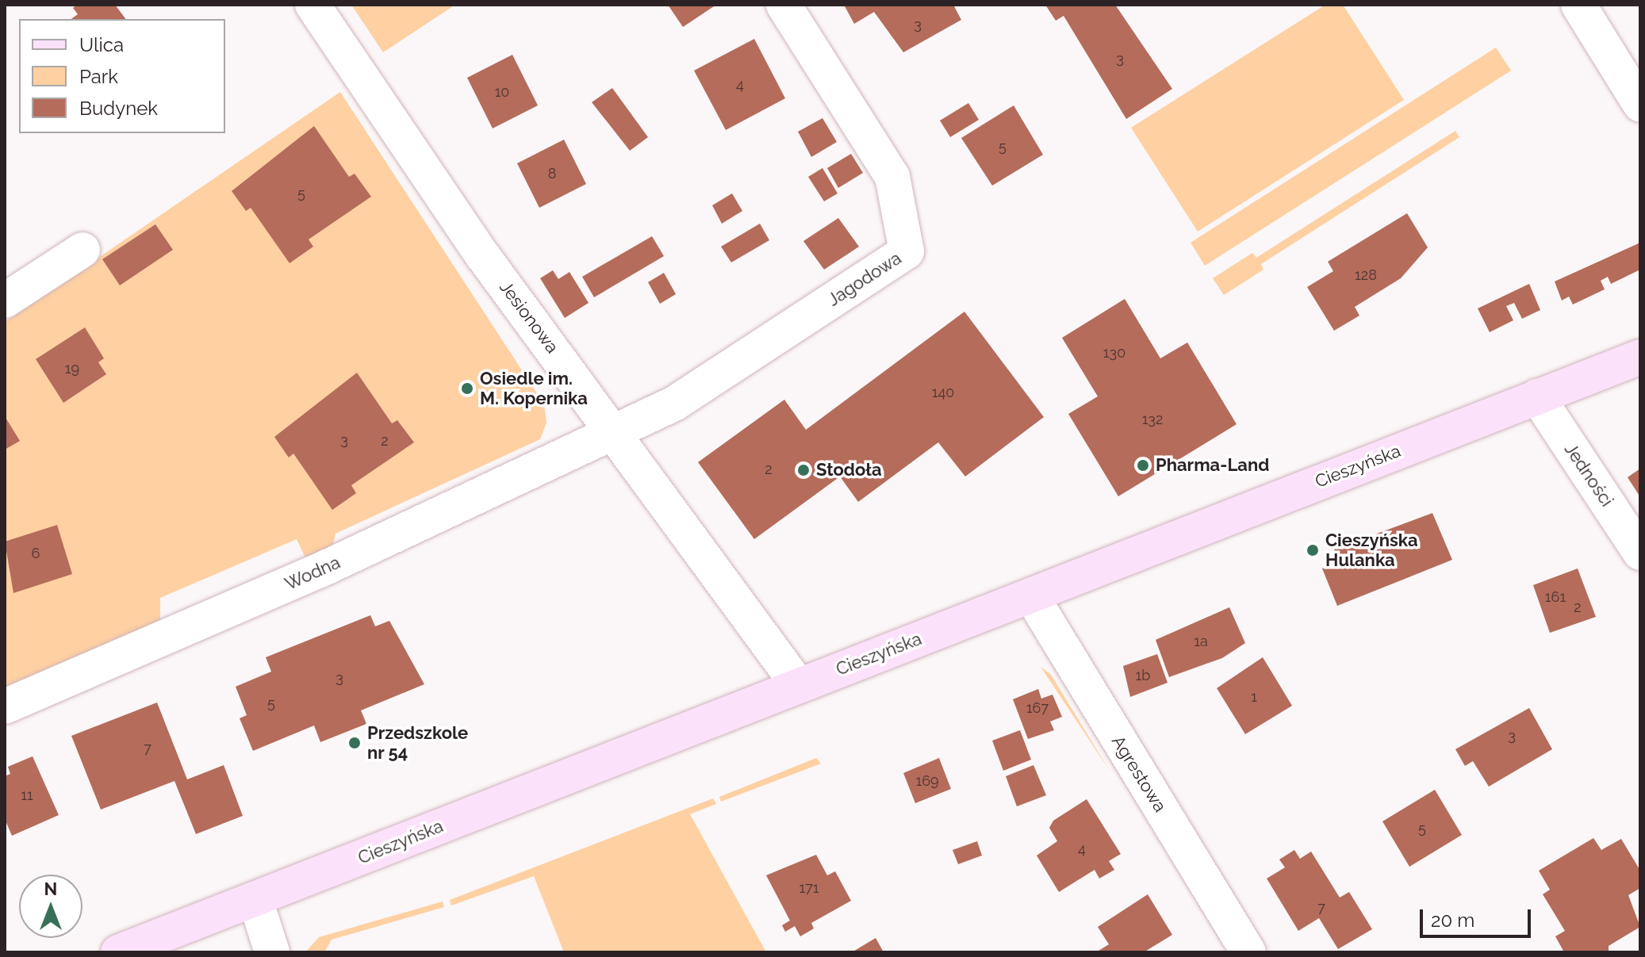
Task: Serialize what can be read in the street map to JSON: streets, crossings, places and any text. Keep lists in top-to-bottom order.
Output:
{
  "streets": {
    "main road": ["Cieszyńska"],
    "street": [
      "Jagodowa",
      "Jesionowa",
      "Jedności",
      "Wodna",
      "Agrestowa"
    ]
  },
  "crossings": [
    ["Jagodowa", "Jesionowa"],
    ["Jagodowa", "Wodna"],
    ["Jesionowa", "Cieszyńska"],
    ["Jesionowa", "Wodna"],
    ["Cieszyńska", "Jedności"],
    ["Cieszyńska", "Agrestowa"]
  ],
  "places": [
    "Osiedle im. M. Kopernika",
    "Pharma-Land",
    "Stodoła",
    "Cieszyńska Hulanka",
    "Przedszkole nr 54"
  ],
  "house_numbers": [
    "3",
    "3",
    "4",
    "10",
    "5",
    "8",
    "5",
    "128",
    "130",
    "19",
    "140",
    "132",
    "3",
    "2",
    "2",
    "6",
    "161",
    "2",
    "1a",
    "1b",
    "3",
    "1",
    "5",
    "167",
    "3",
    "7",
    "169",
    "11",
    "5",
    "4",
    "171",
    "7"
  ],
  "legend": ["Ulica", "Park", "Budynek"],
  "scale_bar": "20 m",
  "north": "top"
}
